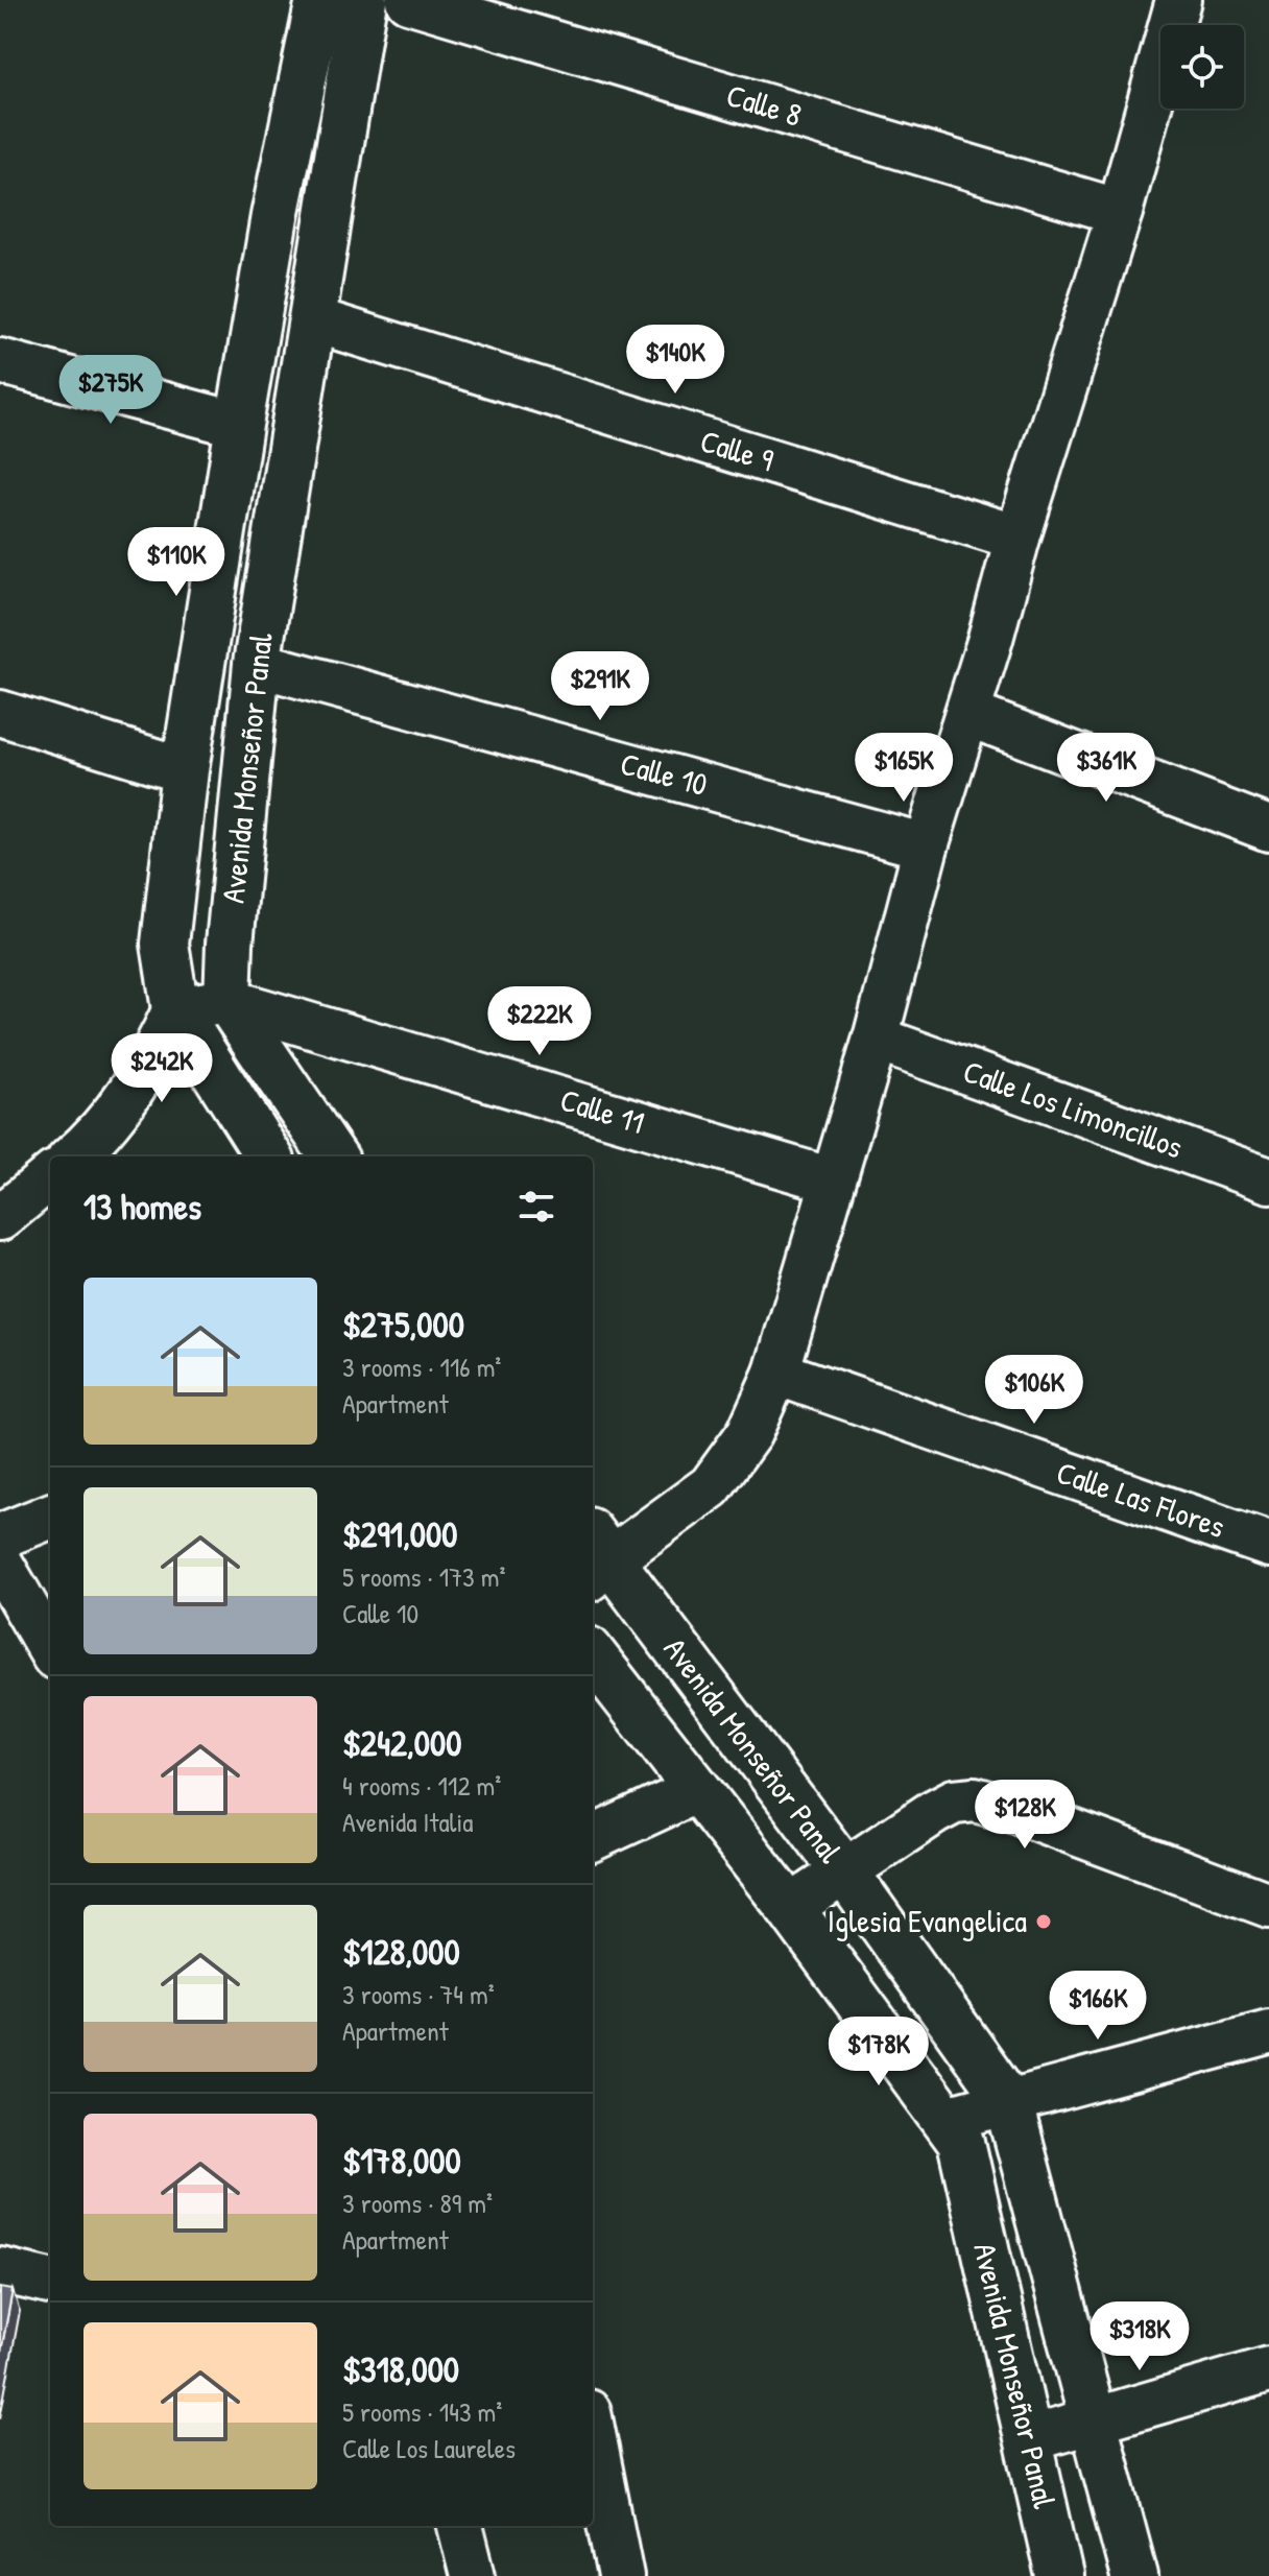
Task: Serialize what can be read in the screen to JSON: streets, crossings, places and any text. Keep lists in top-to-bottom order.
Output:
{
  "streets": {
    "street": [
      "Calle 8",
      "Calle 9",
      "Avenida Monseñor Panal",
      "Calle 10",
      "Calle Los Limoncillos",
      "Calle 11",
      "Calle Las Flores"
    ]
  },
  "crossings": [
    ["Calle 9", "Avenida Monseñor Panal"],
    ["Avenida Monseñor Panal", "Calle 10"],
    ["Avenida Monseñor Panal", "Calle 11"]
  ],
  "places": ["Iglesia Evangelica"],
  "page": {
    "price": [
      "$140K",
      "$275K",
      "$110K",
      "$291K",
      "$165K",
      "$361K",
      "$222K",
      "$242K",
      "$106K",
      "$128K",
      "$166K",
      "$178K",
      "$318K"
    ],
    "heading": "13 homes",
    "list": [
      {
        "name": "$275,000",
        "note": "3 rooms · 116 m² · Apartment"
      },
      {
        "name": "$291,000",
        "note": "5 rooms · 173 m² · Calle 10"
      },
      {
        "name": "$242,000",
        "note": "4 rooms · 112 m² · Avenida Italia"
      },
      {
        "name": "$128,000",
        "note": "3 rooms · 74 m² · Apartment"
      },
      {
        "name": "$178,000",
        "note": "3 rooms · 89 m² · Apartment"
      },
      {
        "name": "$318,000",
        "note": "5 rooms · 143 m² · Calle Los Laureles"
      }
    ]
  }
}
